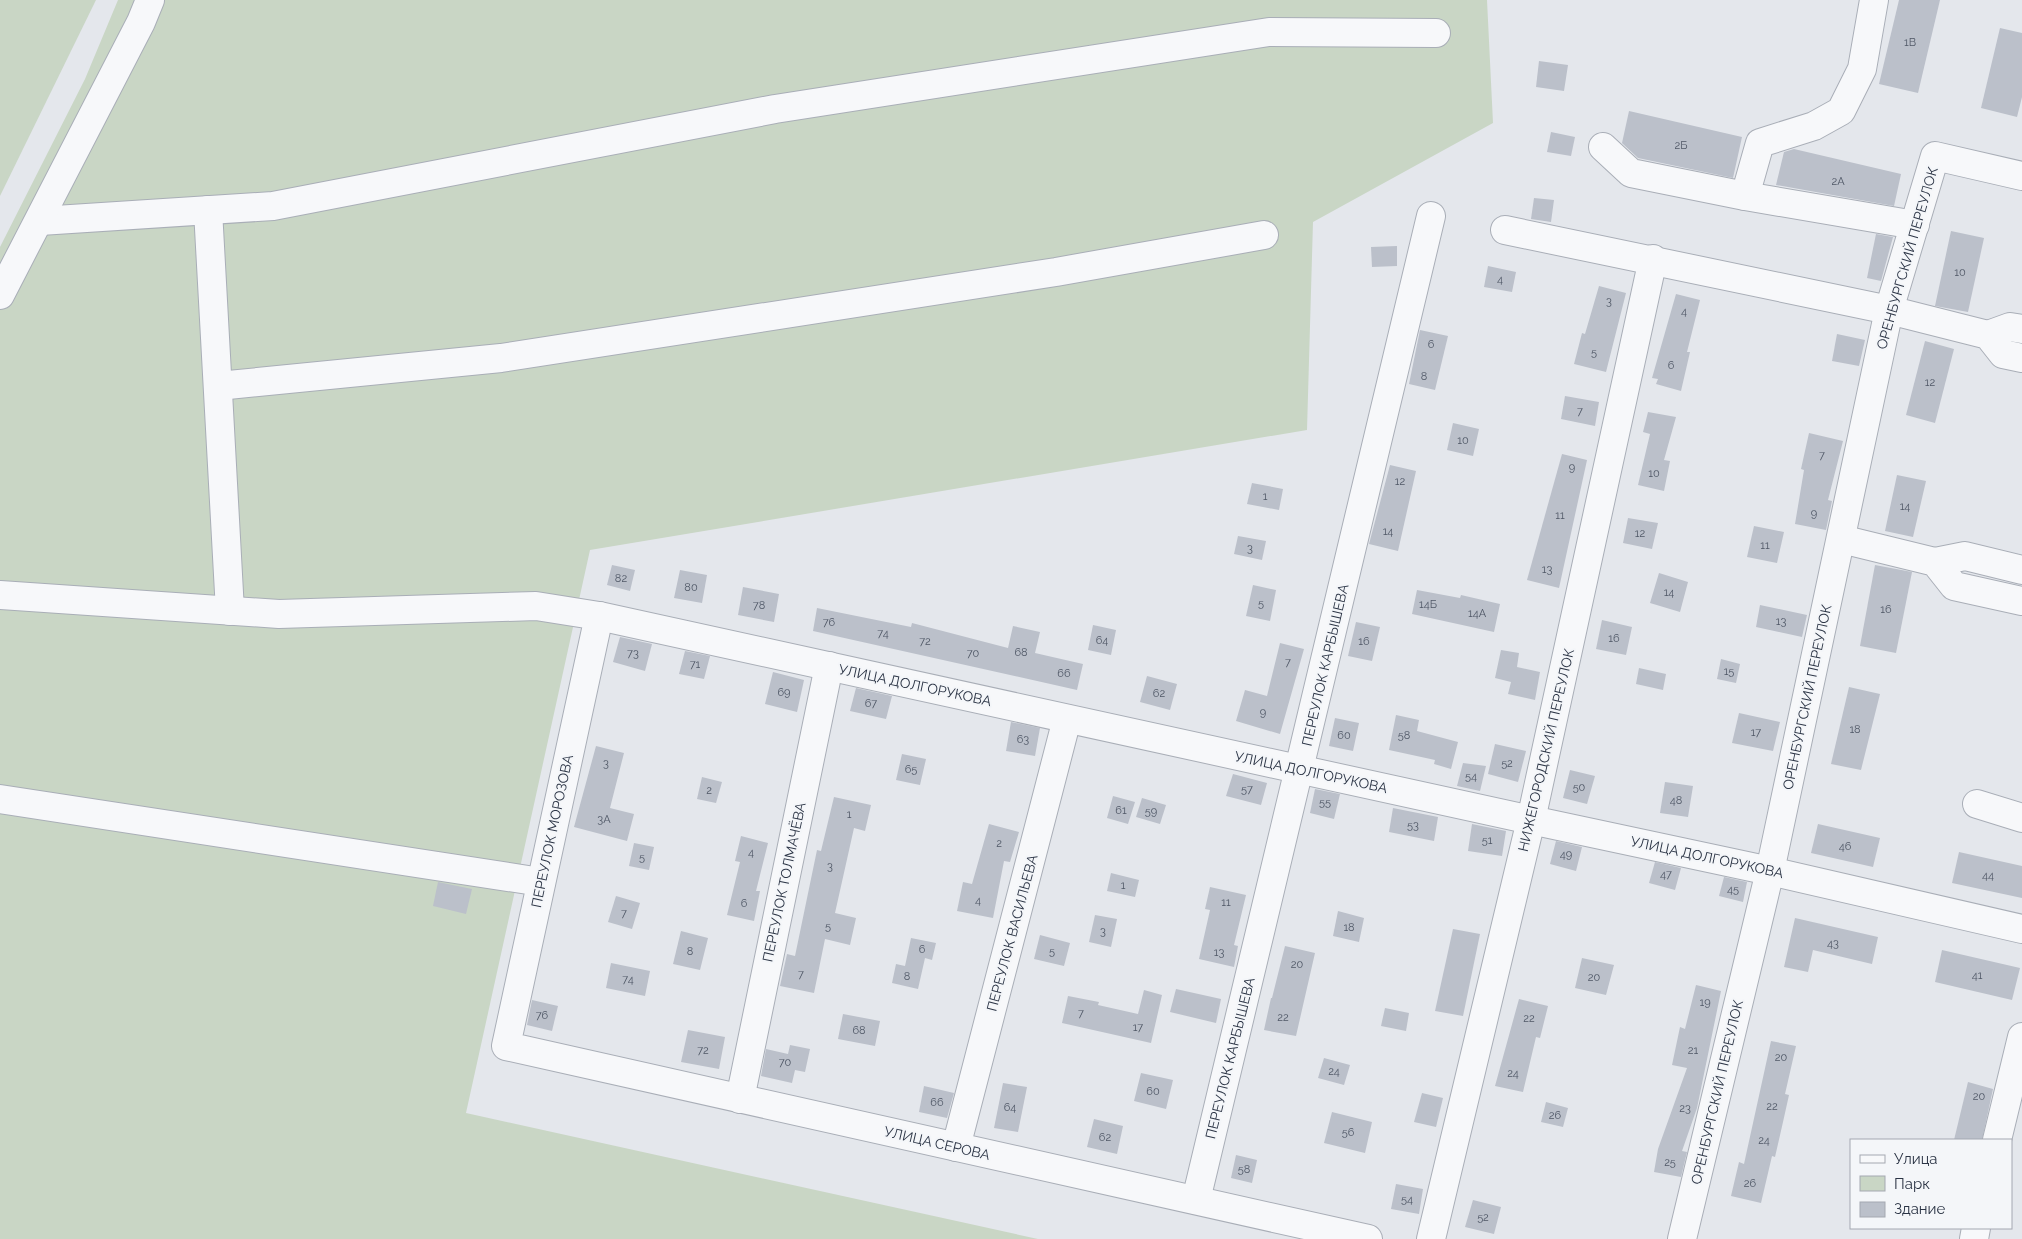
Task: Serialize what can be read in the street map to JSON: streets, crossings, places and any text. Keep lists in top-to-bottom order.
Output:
{
  "streets": {
    "street": [
      "ОРЕНБУРГСКИЙ ПЕРЕУЛОК",
      "ПЕРЕУЛОК КАРБЫШЕВА",
      "УЛИЦА ДОЛГОРУКОВА",
      "НИЖЕГОРОДСКИЙ ПЕРЕУЛОК",
      "ПЕРЕУЛОК МОРОЗОВА",
      "ПЕРЕУЛОК ТОЛМАЧЁВА",
      "ПЕРЕУЛОК ВАСИЛЬЕВА",
      "УЛИЦА СЕРОВА"
    ]
  },
  "crossings": [
    ["ОРЕНБУРГСКИЙ ПЕРЕУЛОК", "УЛИЦА ДОЛГОРУКОВА"],
    ["ПЕРЕУЛОК КАРБЫШЕВА", "УЛИЦА ДОЛГОРУКОВА"],
    ["ПЕРЕУЛОК КАРБЫШЕВА", "УЛИЦА СЕРОВА"],
    ["УЛИЦА ДОЛГОРУКОВА", "НИЖЕГОРОДСКИЙ ПЕРЕУЛОК"],
    ["УЛИЦА ДОЛГОРУКОВА", "ПЕРЕУЛОК МОРОЗОВА"],
    ["УЛИЦА ДОЛГОРУКОВА", "ПЕРЕУЛОК ТОЛМАЧЁВА"],
    ["УЛИЦА ДОЛГОРУКОВА", "ПЕРЕУЛОК ВАСИЛЬЕВА"],
    ["ПЕРЕУЛОК МОРОЗОВА", "УЛИЦА СЕРОВА"],
    ["ПЕРЕУЛОК ТОЛМАЧЁВА", "УЛИЦА СЕРОВА"],
    ["ПЕРЕУЛОК ВАСИЛЬЕВА", "УЛИЦА СЕРОВА"]
  ],
  "house_numbers": [
    "1В",
    "2Б",
    "2А",
    "10",
    "4",
    "3",
    "4",
    "6",
    "5",
    "6",
    "8",
    "12",
    "7",
    "10",
    "7",
    "9",
    "10",
    "12",
    "1",
    "14",
    "9",
    "11",
    "14",
    "12",
    "11",
    "3",
    "13",
    "82",
    "80",
    "14",
    "5",
    "14Б",
    "78",
    "16",
    "14А",
    "13",
    "76",
    "74",
    "16",
    "64",
    "72",
    "16",
    "68",
    "73",
    "70",
    "7",
    "71",
    "15",
    "66",
    "69",
    "62",
    "67",
    "9",
    "18",
    "17",
    "60",
    "58",
    "63",
    "3",
    "52",
    "65",
    "54",
    "50",
    "57",
    "2",
    "48",
    "55",
    "61",
    "59",
    "1",
    "3А",
    "53",
    "51",
    "2",
    "46",
    "4",
    "49",
    "5",
    "3",
    "47",
    "44",
    "1",
    "45",
    "4",
    "11",
    "6",
    "7",
    "5",
    "18",
    "3",
    "43",
    "6",
    "8",
    "5",
    "13",
    "20",
    "7",
    "41",
    "8",
    "20",
    "74",
    "19",
    "7",
    "76",
    "22",
    "22",
    "17",
    "68",
    "72",
    "21",
    "20",
    "70",
    "24",
    "24",
    "60",
    "20",
    "66",
    "22",
    "64",
    "23",
    "26",
    "56",
    "62",
    "24",
    "25",
    "58",
    "26",
    "54",
    "52"
  ],
  "legend": ["Улица", "Парк", "Здание"]
}
